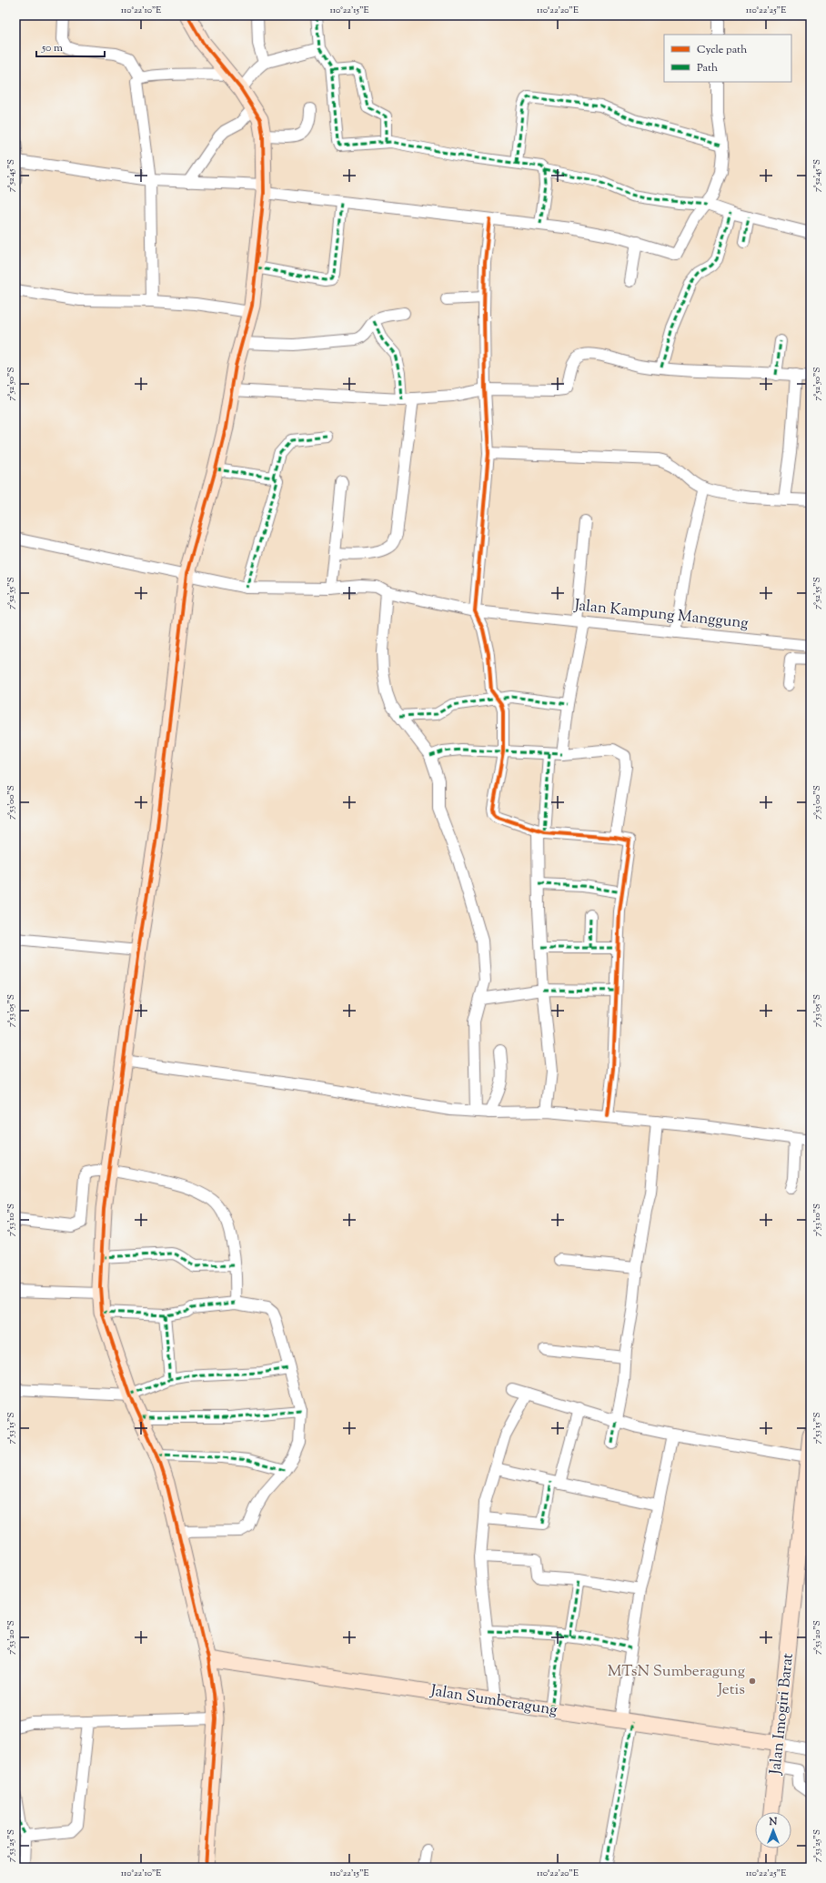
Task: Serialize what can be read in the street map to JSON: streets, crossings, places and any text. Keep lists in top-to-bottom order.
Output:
{
  "streets": {
    "street": ["Jalan Kampung Manggung", "Jalan Sumberagung", "Jalan Imogiri Barat"]
  },
  "crossings": [
    ["Jalan Sumberagung", "Jalan Imogiri Barat"]
  ],
  "places": ["MTsN Sumberagung Jetis"],
  "legend": ["Cycle path", "Path"],
  "scale_bar": "50 m",
  "north": "top",
  "coordinates": [
    "110°22'10\"E",
    "110°22'15\"E",
    "110°22'20\"E",
    "110°22'25\"E",
    "7°52'45\"S",
    "7°52'50\"S",
    "7°52'55\"S",
    "7°53'00\"S",
    "7°53'05\"S",
    "7°53'10\"S",
    "7°53'15\"S",
    "7°53'20\"S",
    "7°53'25\"S"
  ]
}
